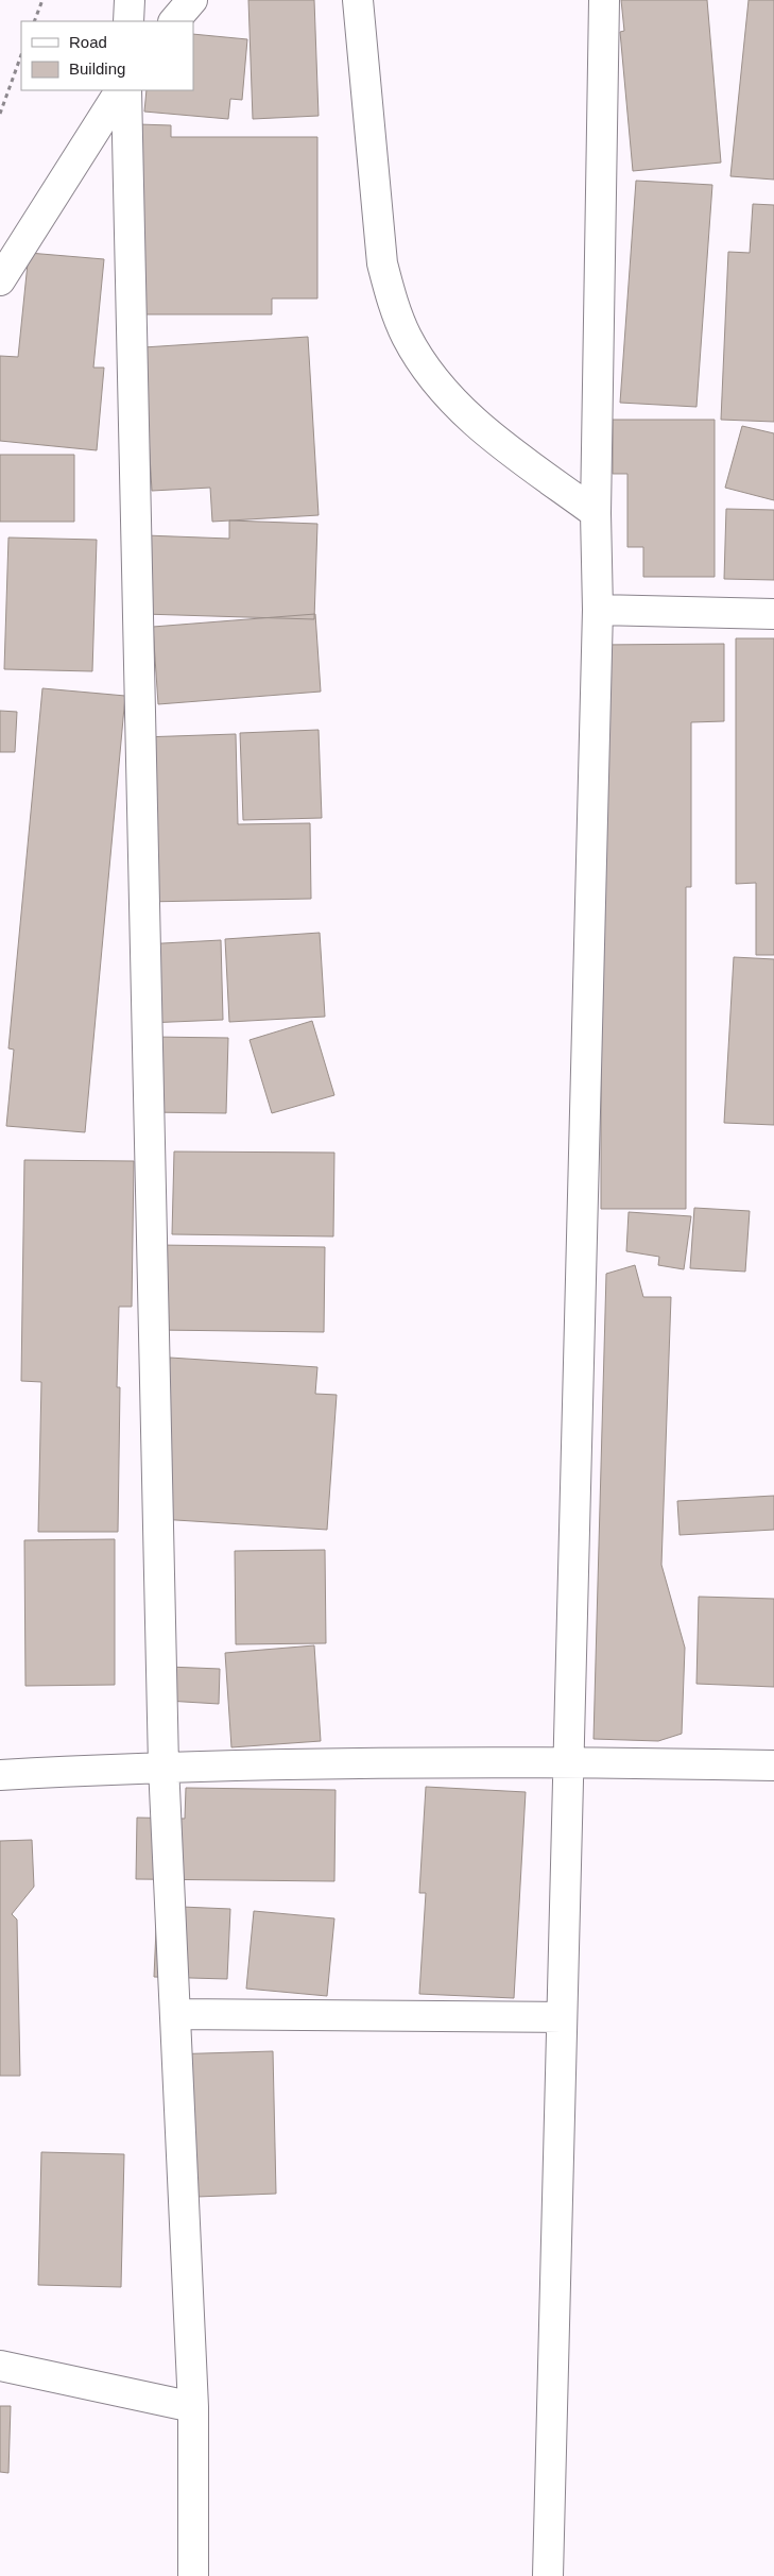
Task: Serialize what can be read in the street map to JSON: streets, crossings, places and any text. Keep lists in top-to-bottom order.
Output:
{
  "legend": ["Road", "Building"]
}
